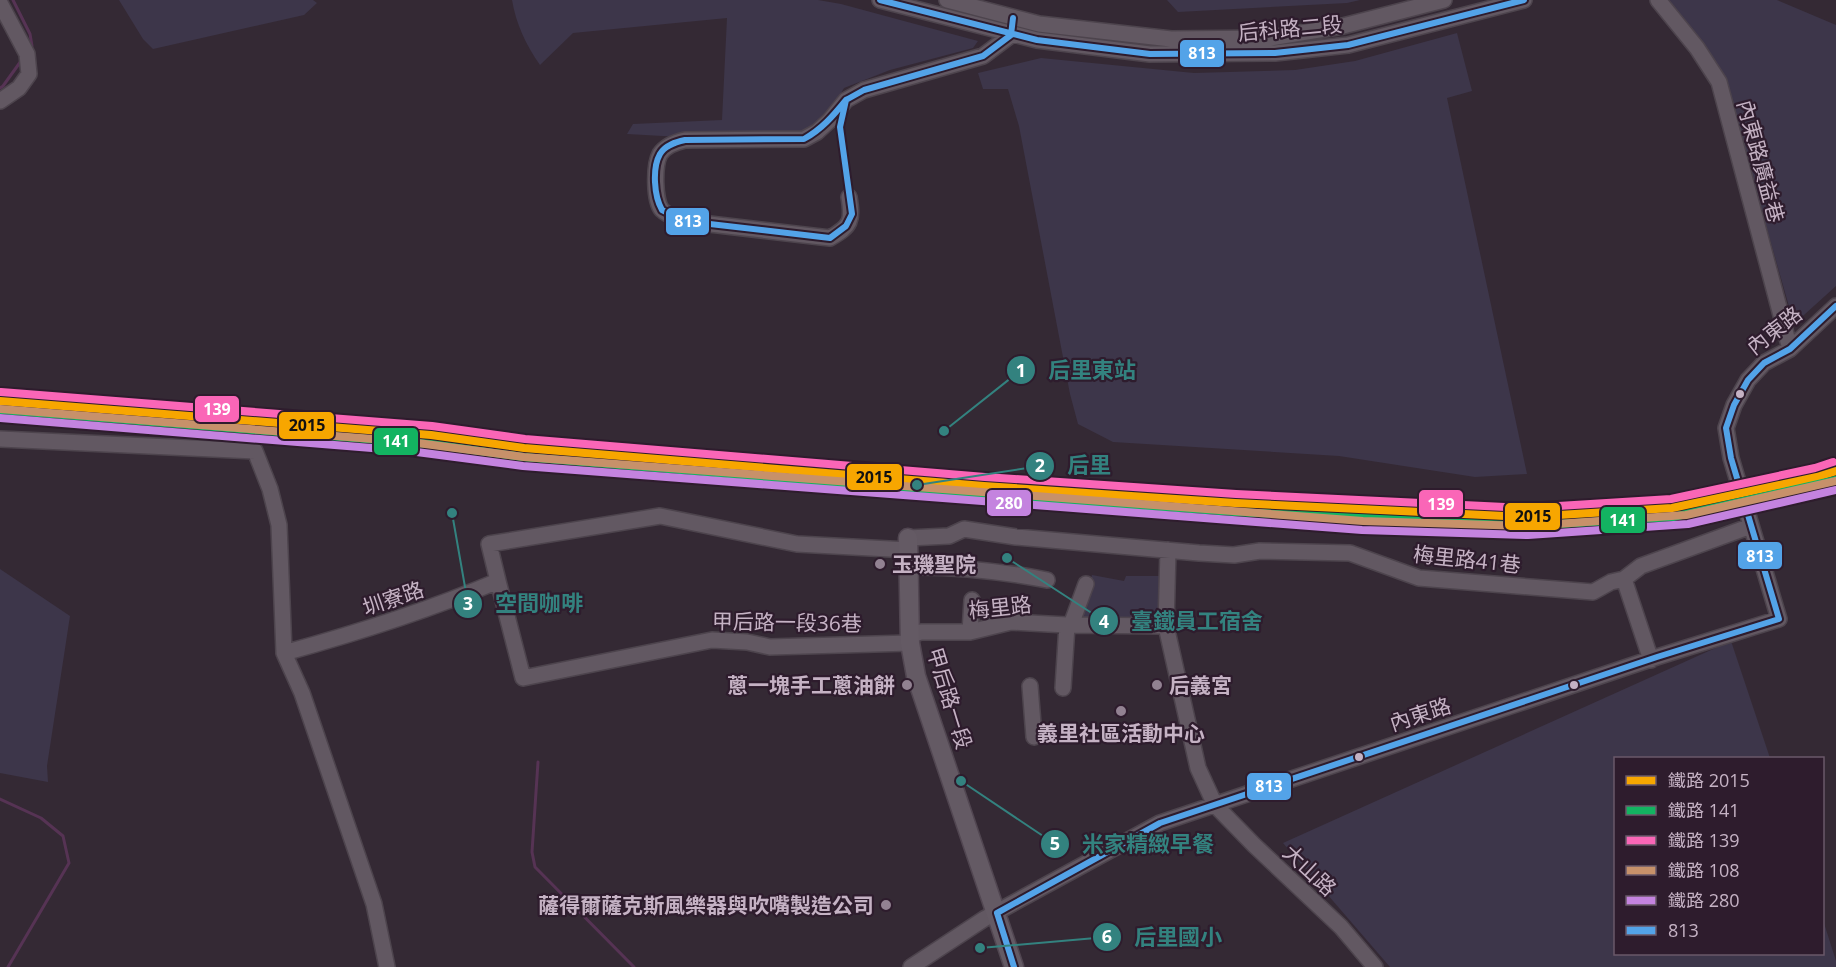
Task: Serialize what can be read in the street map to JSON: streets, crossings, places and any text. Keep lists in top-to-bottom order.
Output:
{
  "streets": {
    "main road": ["甲后路一段"],
    "street": [
      "后科路二段",
      "內東路廣益巷",
      "內東路",
      "梅里路41巷",
      "圳寮路",
      "梅里路",
      "甲后路一段36巷",
      "大山路"
    ]
  },
  "crossings": [
    ["內東路廣益巷", "內東路"],
    ["內東路", "梅里路41巷"],
    ["內東路", "甲后路一段"],
    ["內東路", "大山路"],
    ["圳寮路", "甲后路一段36巷"],
    ["梅里路", "甲后路一段36巷"],
    ["梅里路", "甲后路一段"],
    ["甲后路一段36巷", "甲后路一段"]
  ],
  "places": [
    "后里東站",
    "后里",
    "空間咖啡",
    "臺鐵員工宿舍",
    "玉璣聖院",
    "蔥一塊手工蔥油餅",
    "后義宮",
    "義里社區活動中心",
    "米家精緻早餐",
    "薩得爾薩克斯風樂器與吹嘴製造公司",
    "后里國小"
  ],
  "lines": [
    "transit line 813",
    "rail line 139",
    "rail line 2015",
    "rail line 108",
    "rail line 141",
    "rail line 280"
  ],
  "legend": [
    "鐵路 2015",
    "鐵路 141",
    "鐵路 139",
    "鐵路 108",
    "鐵路 280",
    "813"
  ]
}
